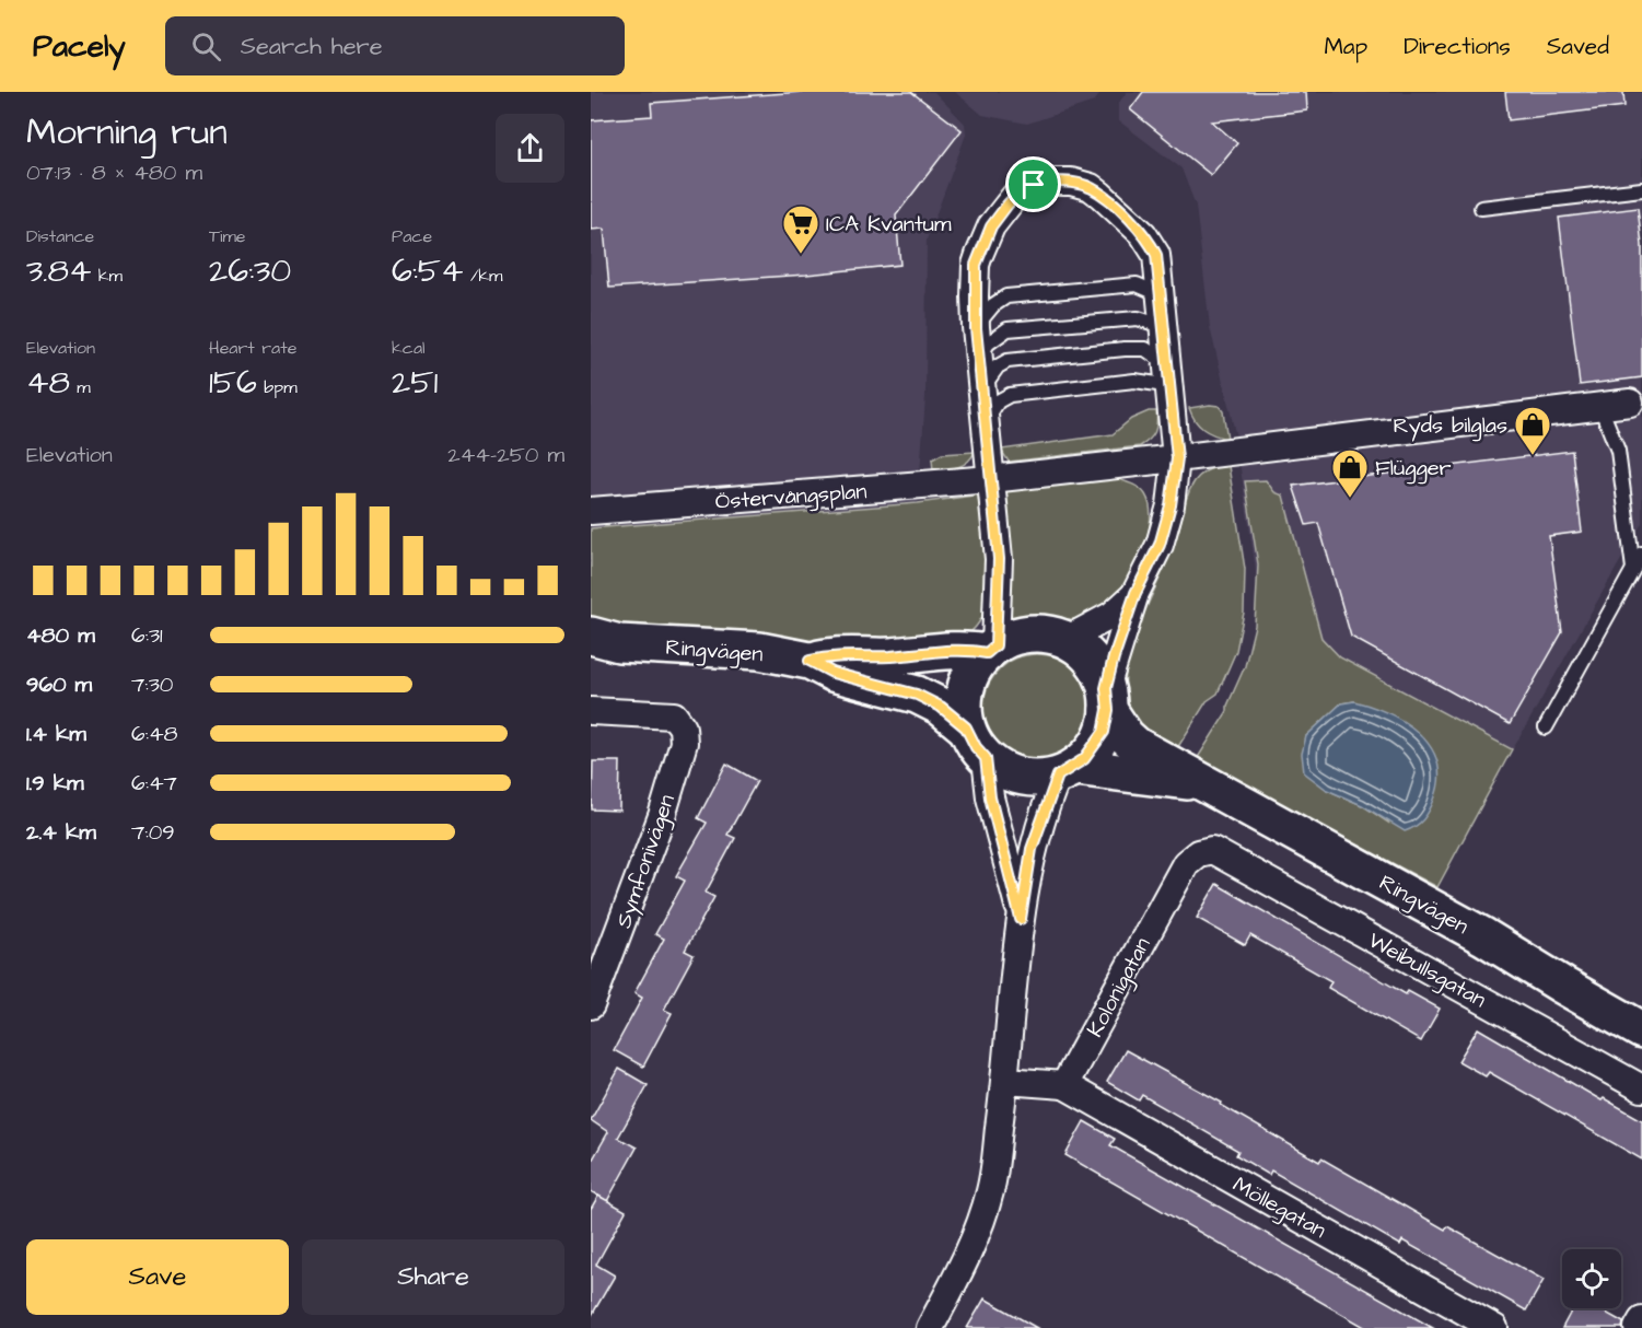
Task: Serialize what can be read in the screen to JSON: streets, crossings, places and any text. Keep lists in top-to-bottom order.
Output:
{
  "streets": {
    "main road": ["Ringvägen"],
    "street": [
      "Östervångsplan",
      "Symfonivägen",
      "Weibullsgatan",
      "Kolonigatan",
      "Möllegatan"
    ]
  },
  "crossings": [
    ["Weibullsgatan", "Kolonigatan"],
    ["Kolonigatan", "Möllegatan"]
  ],
  "places": {
    "supermarket": ["ICA Kvantum"],
    "shop": ["Ryds bilglas", "Flügger"]
  },
  "page": {
    "header": "Pacely",
    "search": "Search here",
    "nav": ["Map", "Directions", "Saved"],
    "heading": ["Morning run", "07:13 · 8 × 480 m"],
    "stats": [
      ["Distance", "3.84 km"],
      ["Time", "26:30"],
      ["Pace", "6:54 /km"],
      ["Elevation", "48 m"],
      ["Heart rate", "156 bpm"],
      ["kcal", "251"]
    ],
    "chart": ["Elevation", "244–250 m"],
    "list": [
      {
        "name": "480 m",
        "note": "6:31"
      },
      {
        "name": "960 m",
        "note": "7:30"
      },
      {
        "name": "1.4 km",
        "note": "6:48"
      },
      {
        "name": "1.9 km",
        "note": "6:47"
      },
      {
        "name": "2.4 km",
        "note": "7:09"
      }
    ],
    "buttons": ["Save", "Share"]
  }
}
